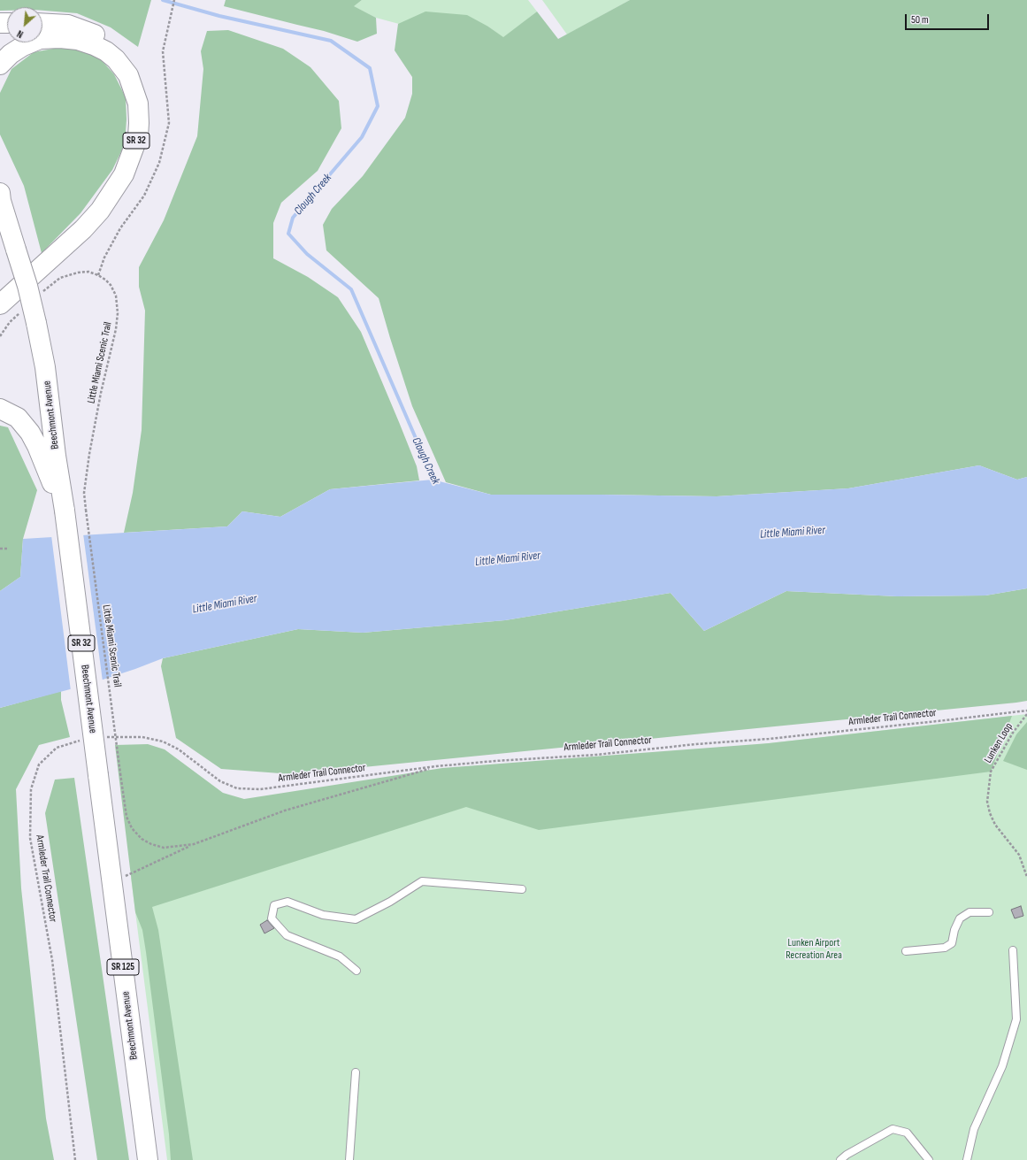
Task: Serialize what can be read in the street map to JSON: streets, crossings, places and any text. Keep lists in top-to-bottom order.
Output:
{
  "streets": {
    "highway": ["SR 32", "Beechmont Avenue", "SR 125"],
    "path": ["Little Miami Scenic Trail", "Armleder Trail Connector", "Lunken Loop"]
  },
  "crossings": [
    ["SR 32", "Beechmont Avenue"],
    ["Little Miami Scenic Trail", "Armleder Trail Connector"]
  ],
  "water": ["Clough Creek", "Little Miami River"],
  "parks": ["Lunken Airport Recreation Area"],
  "scale_bar": "50 m",
  "north": "bottom left"
}
